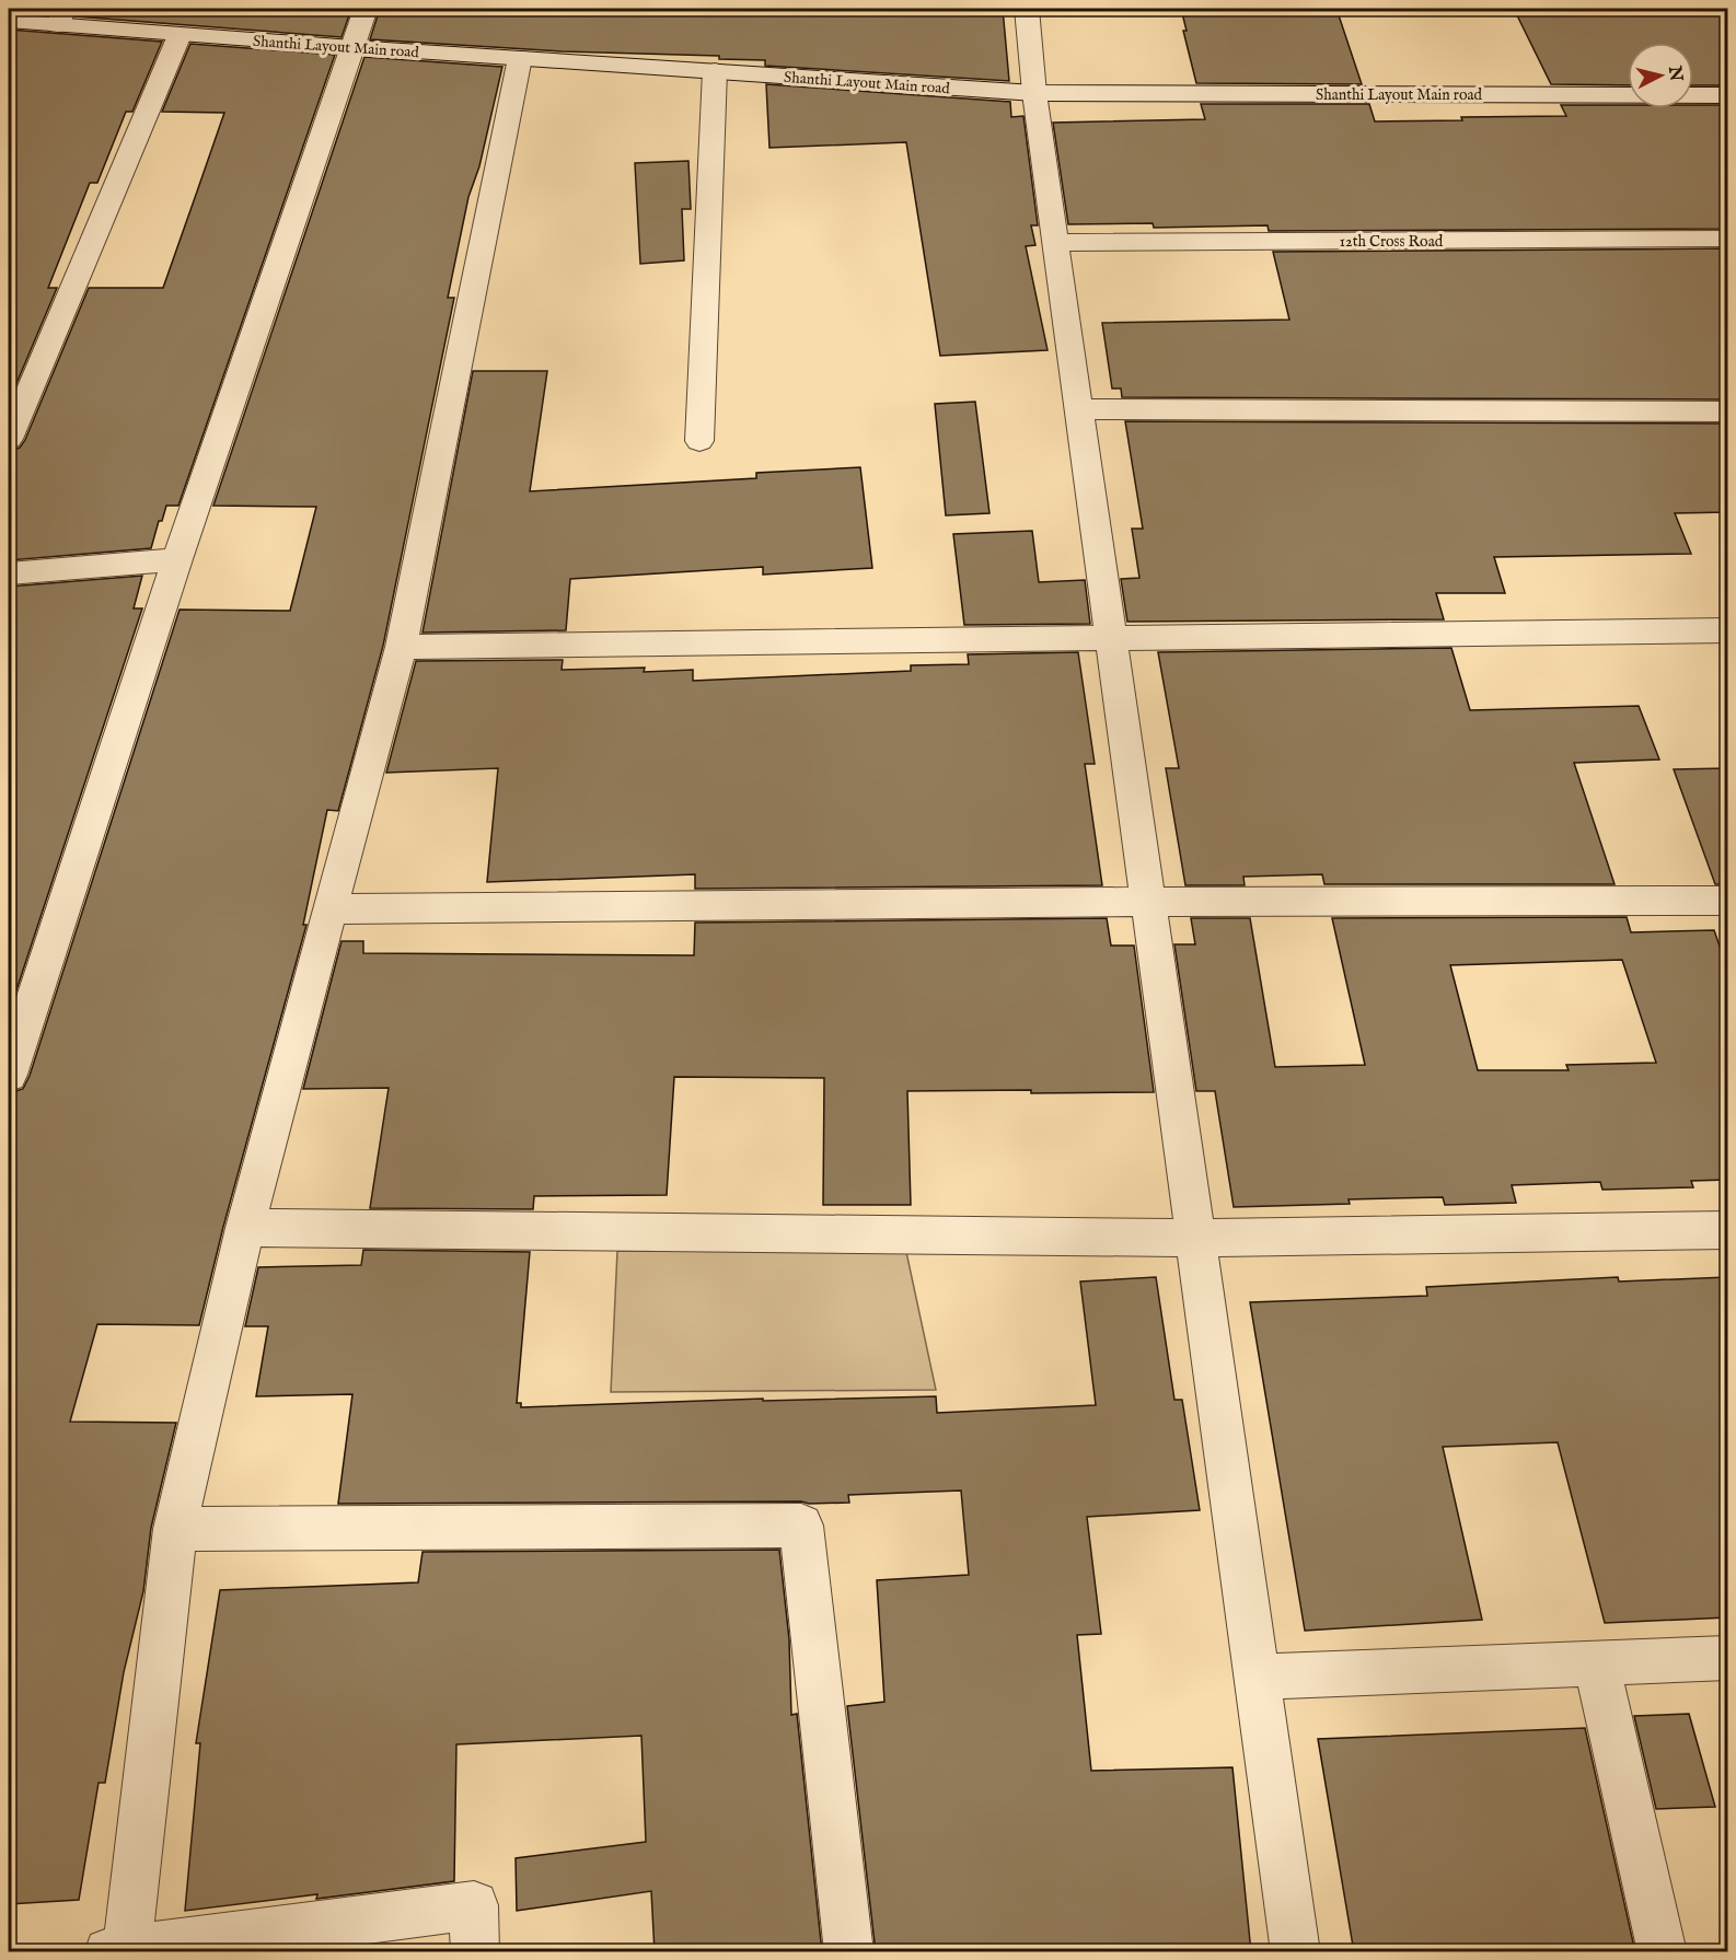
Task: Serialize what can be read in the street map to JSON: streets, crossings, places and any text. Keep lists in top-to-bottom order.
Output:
{
  "streets": {
    "street": ["Shanthi Layout Main road", "12th Cross Road"]
  },
  "north": "right"
}
